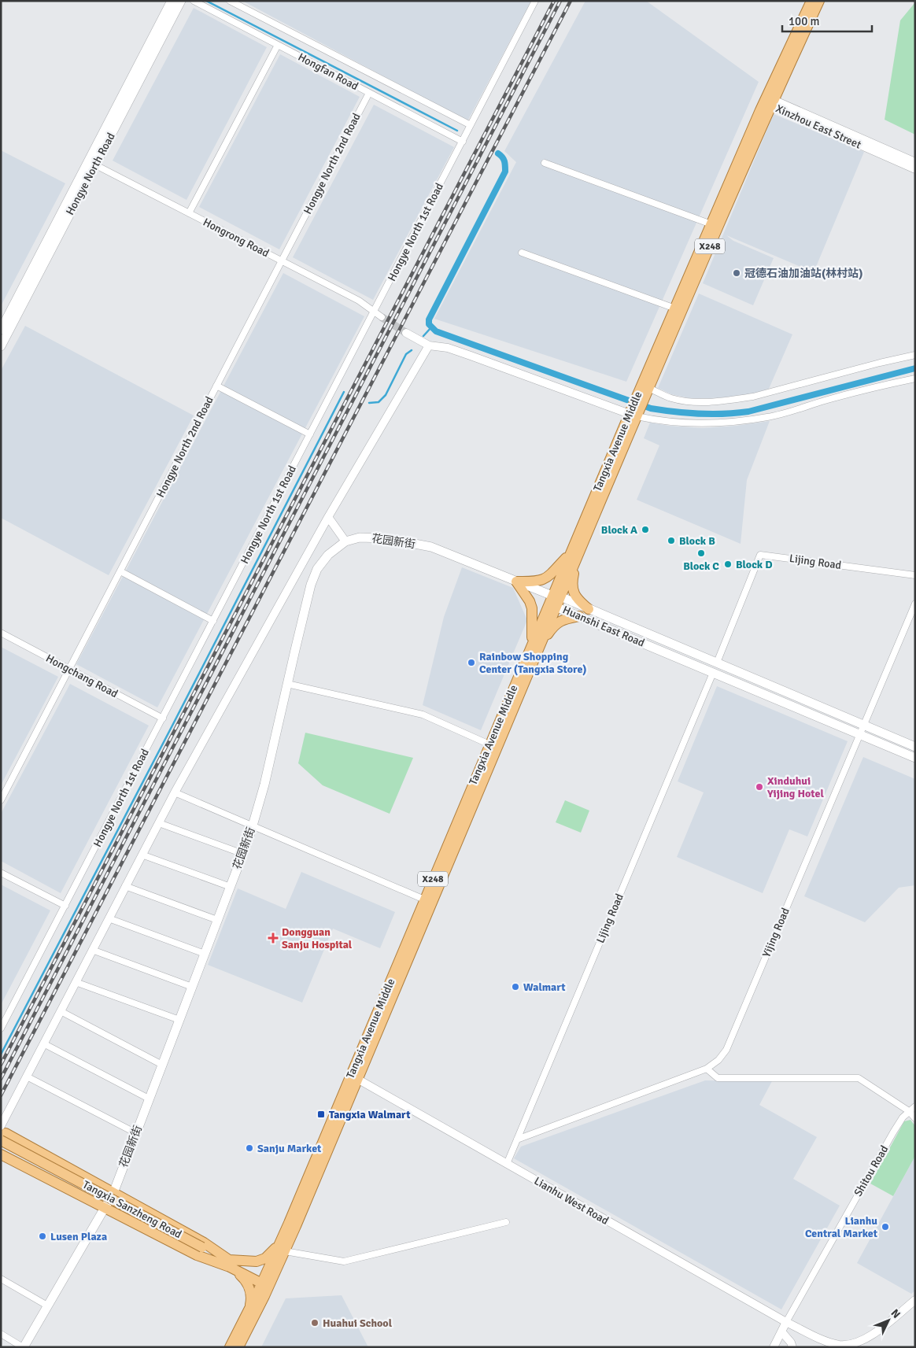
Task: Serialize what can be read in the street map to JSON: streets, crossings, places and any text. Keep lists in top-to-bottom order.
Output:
{
  "streets": {
    "main road": [
      "Hongye North Road",
      "X248",
      "Tangxia Avenue Middle",
      "花园新街",
      "Huanshi East Road",
      "Tangxia Sanzheng Road"
    ],
    "street": [
      "Hongfan Road",
      "Xinzhou East Street",
      "Hongye North 2nd Road",
      "Hongye North 1st Road",
      "Hongrong Road",
      "Lijing Road",
      "Hongchang Road",
      "Yijing Road",
      "Shitou Road",
      "Lianhu West Road"
    ]
  },
  "crossings": [
    ["Hongfan Road", "Hongye North 2nd Road"],
    ["Hongfan Road", "Hongye North 1st Road"],
    ["Xinzhou East Street", "X248"],
    ["Xinzhou East Street", "Tangxia Avenue Middle"],
    ["Hongye North 2nd Road", "Hongrong Road"],
    ["Hongye North 2nd Road", "Hongchang Road"],
    ["Hongye North Road", "Hongrong Road"],
    ["Hongye North 1st Road", "Hongrong Road"],
    ["Hongye North 1st Road", "Hongchang Road"],
    ["X248", "Tangxia Avenue Middle"],
    ["Tangxia Avenue Middle", "花园新街"],
    ["Tangxia Avenue Middle", "Huanshi East Road"],
    ["Tangxia Avenue Middle", "Lianhu West Road"],
    ["Tangxia Avenue Middle", "Tangxia Sanzheng Road"],
    ["花园新街", "Huanshi East Road"],
    ["Lijing Road", "Huanshi East Road"],
    ["Lijing Road", "Yijing Road"],
    ["Lijing Road", "Lianhu West Road"],
    ["Huanshi East Road", "Yijing Road"],
    ["Shitou Road", "Lianhu West Road"]
  ],
  "places": {
    "other": [
      "冠德石油加油站(林村站)",
      "Block A",
      "Block B",
      "Block C",
      "Block D",
      "Rainbow Shopping Center (Tangxia Store)",
      "Xinduhui Yijing Hotel",
      "Walmart",
      "Sanju Market",
      "Lianhu Central Market",
      "Lusen Plaza",
      "Huahui School"
    ],
    "health": ["Dongguan Sanju Hospital"],
    "transit": ["Tangxia Walmart"]
  },
  "scale_bar": "100 m",
  "north": "top right"
}
